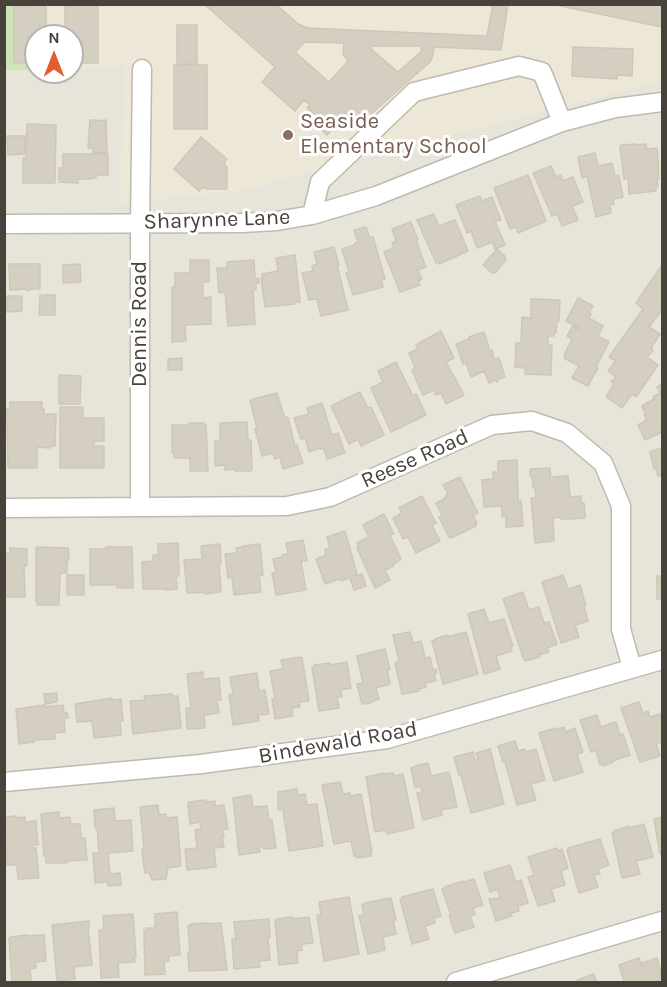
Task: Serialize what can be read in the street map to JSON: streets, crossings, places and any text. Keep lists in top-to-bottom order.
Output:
{
  "streets": {
    "street": [
      "Sharynne Lane",
      "Dennis Road",
      "Reese Road",
      "Bindewald Road"
    ]
  },
  "crossings": [
    ["Sharynne Lane", "Dennis Road"],
    ["Dennis Road", "Reese Road"],
    ["Reese Road", "Bindewald Road"]
  ],
  "places": ["Seaside Elementary School"],
  "north": "top"
}
